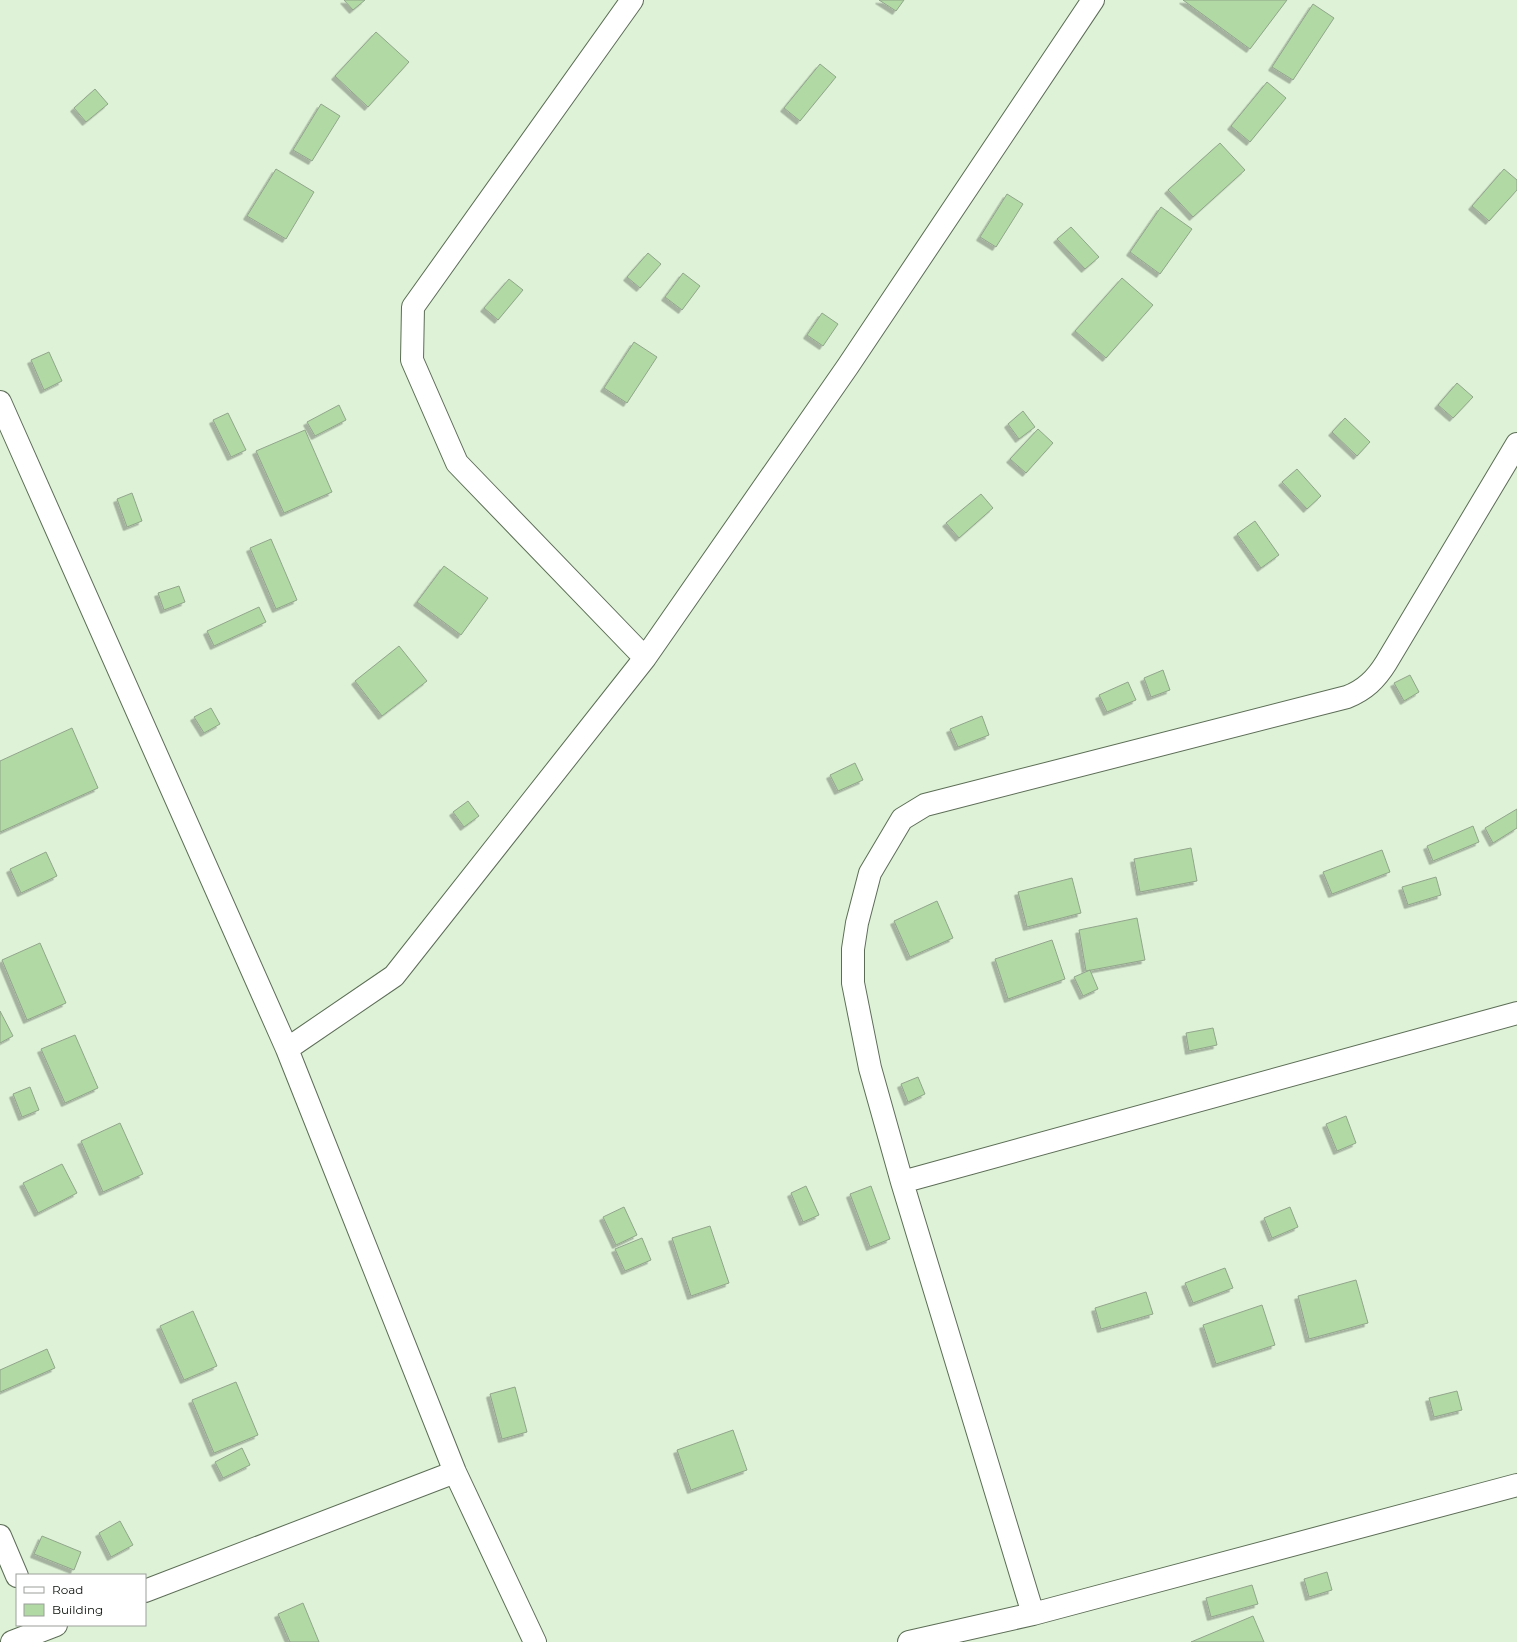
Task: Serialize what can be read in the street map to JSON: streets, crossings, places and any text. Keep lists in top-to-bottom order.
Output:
{
  "legend": ["Road", "Building"]
}
